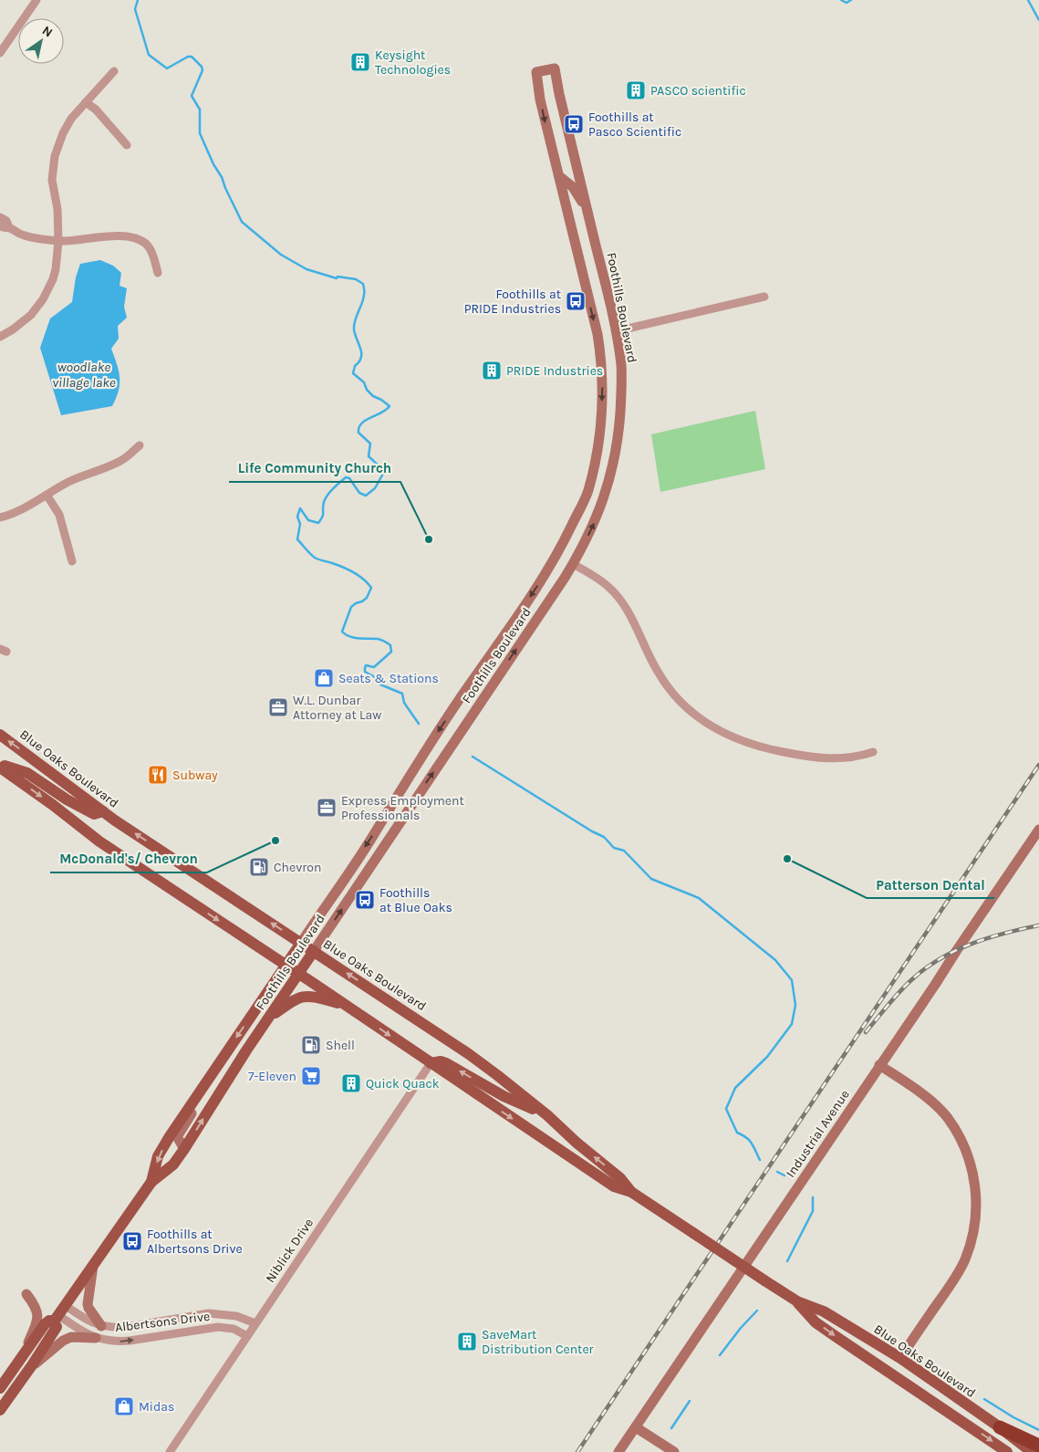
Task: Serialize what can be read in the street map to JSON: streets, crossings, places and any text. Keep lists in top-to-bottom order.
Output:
{
  "streets": {
    "main road": ["Foothills Boulevard", "Blue Oaks Boulevard"],
    "street": ["Industrial Avenue", "Niblick Drive", "Albertsons Drive"]
  },
  "crossings": [
    ["Foothills Boulevard", "Blue Oaks Boulevard"],
    ["Foothills Boulevard", "Albertsons Drive"],
    ["Blue Oaks Boulevard", "Niblick Drive"],
    ["Niblick Drive", "Albertsons Drive"]
  ],
  "water": ["woodlake village lake"],
  "places": {
    "building": [
      "Keysight Technologies",
      "PASCO scientific",
      "PRIDE Industries",
      "Quick Quack",
      "SaveMart Distribution Center"
    ],
    "bus stop": [
      "Foothills at Pasco Scientific",
      "Foothills at PRIDE Industries",
      "Foothills at Blue Oaks",
      "Foothills at Albertsons Drive"
    ],
    "other": ["Life Community Church", "McDonald's/ Chevron", "Patterson Dental"],
    "shop": ["Seats & Stations", "Midas"],
    "office": ["W.L. Dunbar Attorney at Law", "Express Employment Professionals"],
    "restaurant": ["Subway"],
    "fuel station": ["Chevron", "Shell"],
    "supermarket": ["7-Eleven"]
  },
  "north": "top right"
}
